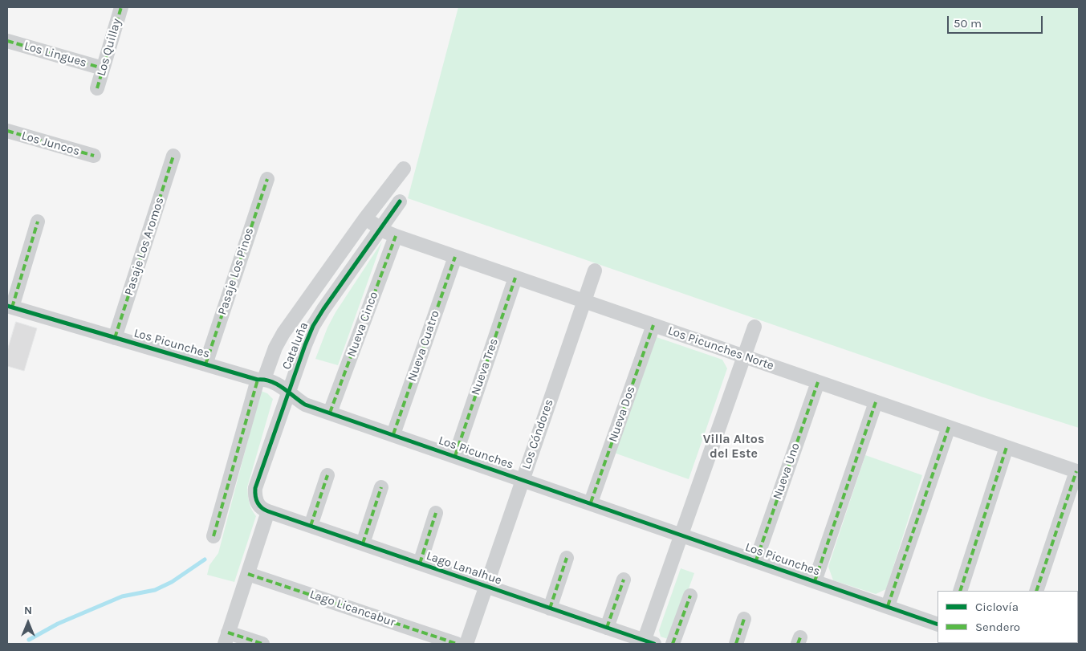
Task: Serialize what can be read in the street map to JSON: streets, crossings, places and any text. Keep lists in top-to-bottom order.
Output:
{
  "streets": {
    "street": [
      "Los Quillay",
      "Los Lingues",
      "Los Juncos",
      "Pasaje Los Aromos",
      "Pasaje Los Pinos",
      "Nueva Cinco",
      "Los Picunches",
      "Cataluña",
      "Nueva Cuatro",
      "Los Picunches Norte",
      "Nueva Tres",
      "Nueva Dos",
      "Los Cóndores",
      "Nueva Uno",
      "Lago Lanalhue",
      "Lago Licancabur"
    ]
  },
  "crossings": [
    ["Los Quillay", "Los Lingues"],
    ["Pasaje Los Aromos", "Los Picunches"],
    ["Pasaje Los Pinos", "Los Picunches"],
    ["Nueva Cinco", "Los Picunches"],
    ["Nueva Cinco", "Los Picunches Norte"],
    ["Los Picunches", "Cataluña"],
    ["Los Picunches", "Nueva Cuatro"],
    ["Los Picunches", "Nueva Tres"],
    ["Los Picunches", "Nueva Dos"],
    ["Los Picunches", "Los Cóndores"],
    ["Los Picunches", "Nueva Uno"],
    ["Cataluña", "Los Picunches Norte"],
    ["Cataluña", "Lago Lanalhue"],
    ["Nueva Cuatro", "Los Picunches Norte"],
    ["Los Picunches Norte", "Nueva Tres"],
    ["Los Picunches Norte", "Nueva Dos"],
    ["Los Picunches Norte", "Los Cóndores"],
    ["Los Picunches Norte", "Nueva Uno"],
    ["Los Cóndores", "Lago Lanalhue"]
  ],
  "districts": ["Villa Altos del Este"],
  "legend": ["Ciclovía", "Sendero"],
  "scale_bar": "50 m",
  "north": "top"
}
